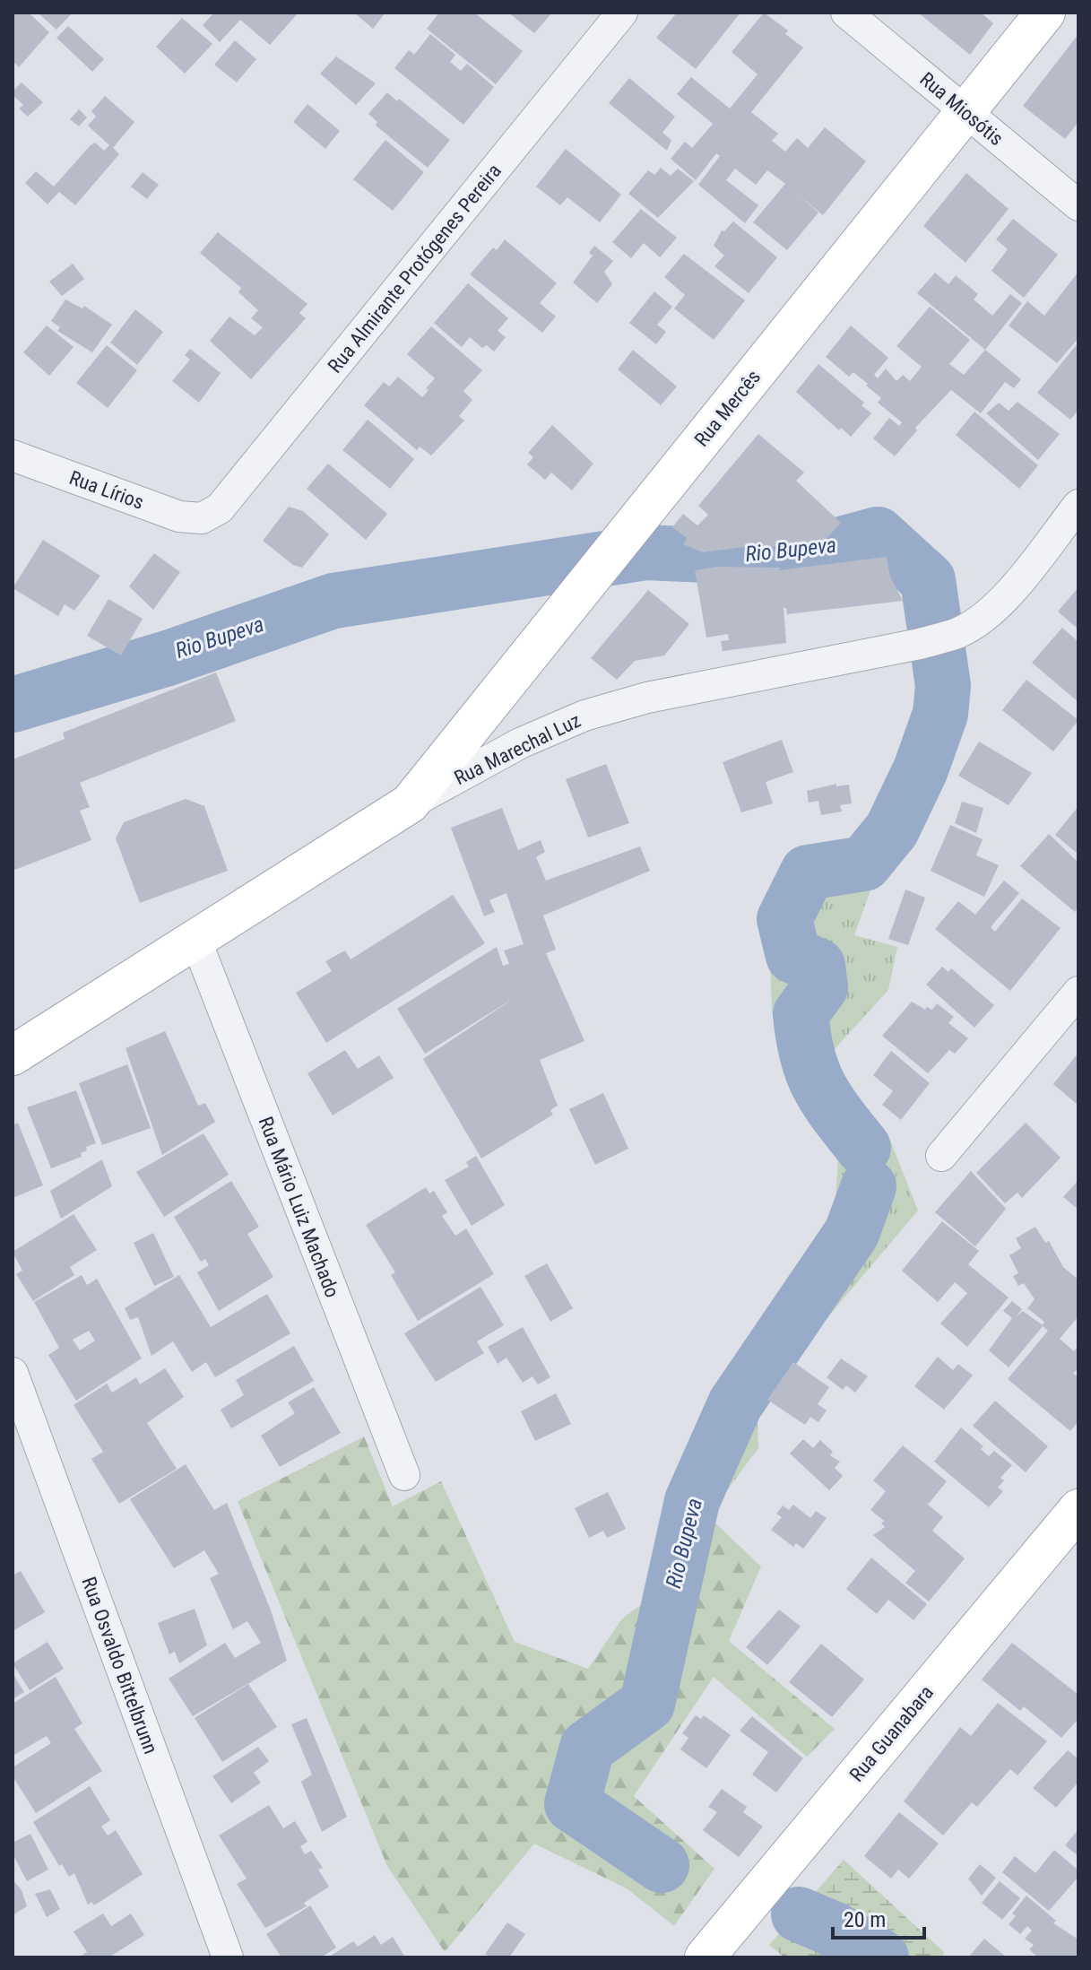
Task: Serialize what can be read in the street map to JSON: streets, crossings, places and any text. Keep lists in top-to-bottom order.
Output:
{
  "streets": {
    "main road": ["Rua Mercês", "Rua Marechal Luz", "Rua Guanabara"],
    "street": [
      "Rua Miosótis",
      "Rua Almirante Protógenes Pereira",
      "Rua Lírios",
      "Rua Mário Luiz Machado",
      "Rua Osvaldo Bittelbrunn"
    ]
  },
  "crossings": [
    ["Rua Miosótis", "Rua Mercês"],
    ["Rua Almirante Protógenes Pereira", "Rua Lírios"],
    ["Rua Mercês", "Rua Marechal Luz"],
    ["Rua Marechal Luz", "Rua Mário Luiz Machado"]
  ],
  "water": ["Rio Bupeva"],
  "scale_bar": "20 m"
}
